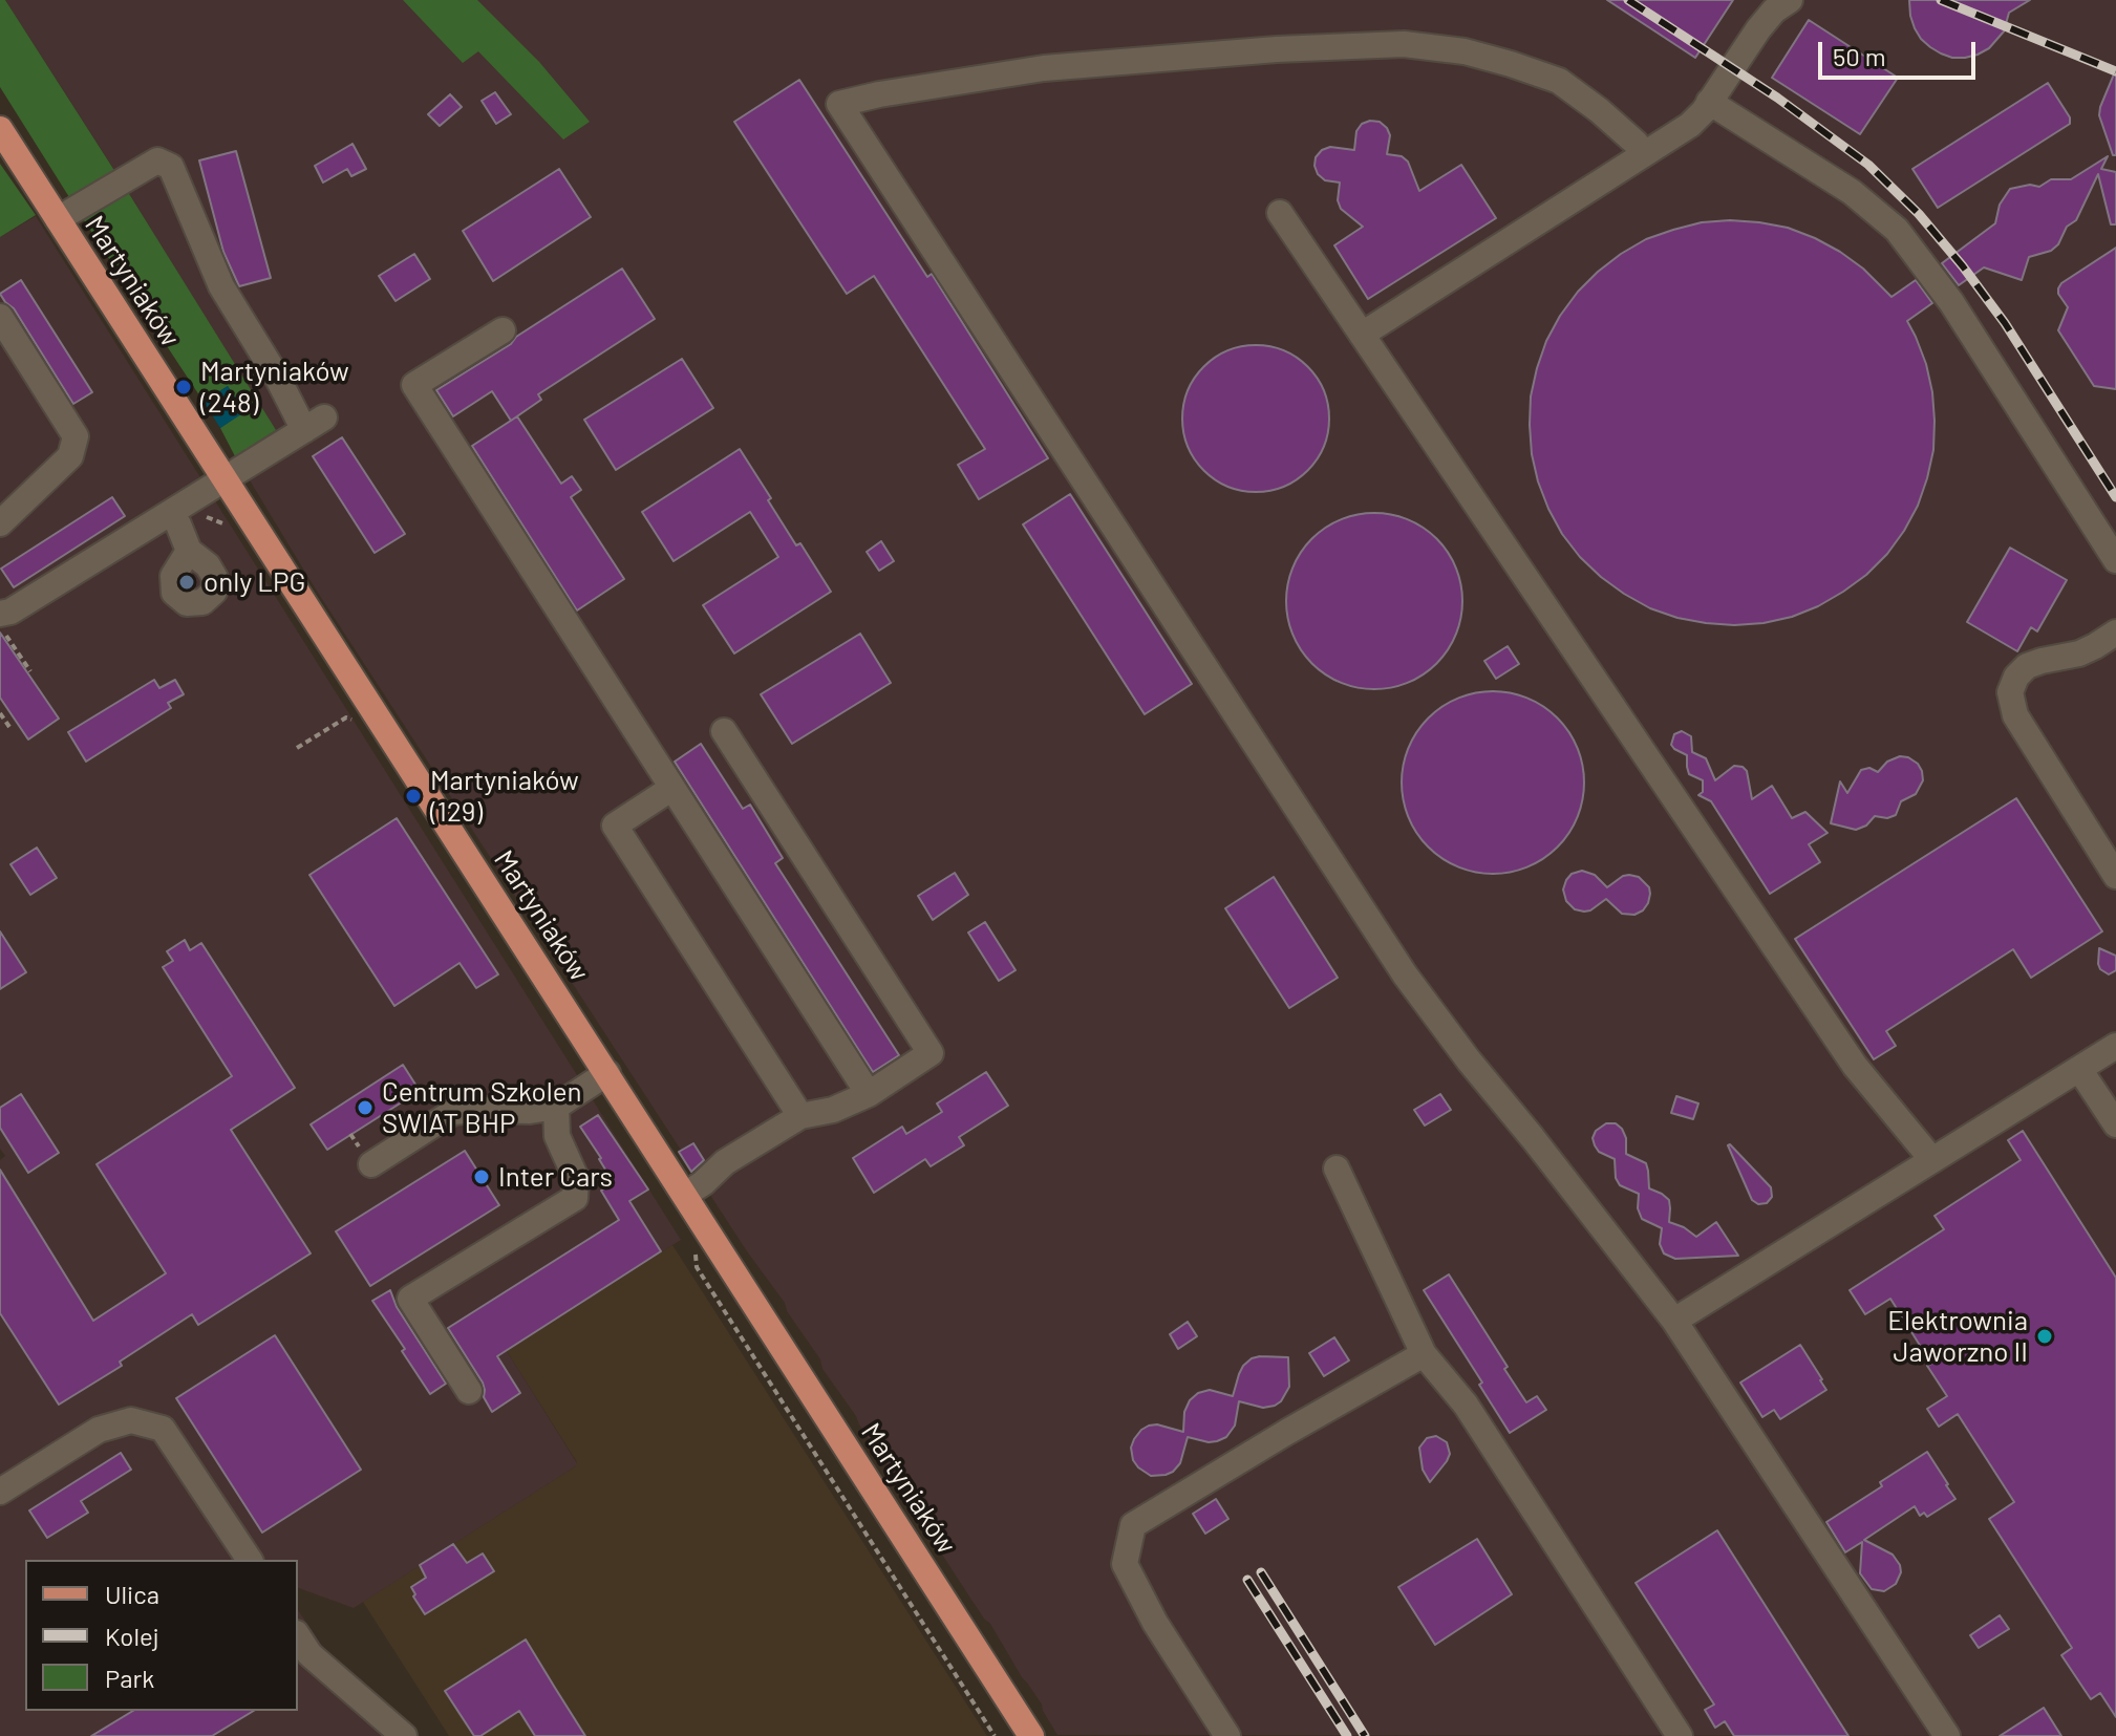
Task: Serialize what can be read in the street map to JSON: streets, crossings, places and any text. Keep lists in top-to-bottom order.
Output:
{
  "streets": {
    "main road": ["Martyniaków"]
  },
  "places": [
    "Martyniaków (248)",
    "only LPG",
    "Martyniaków (129)",
    "Centrum Szkolen SWIAT BHP",
    "Inter Cars",
    "Elektrownia Jaworzno II"
  ],
  "legend": ["Ulica", "Kolej", "Park"],
  "scale_bar": "50 m"
}
